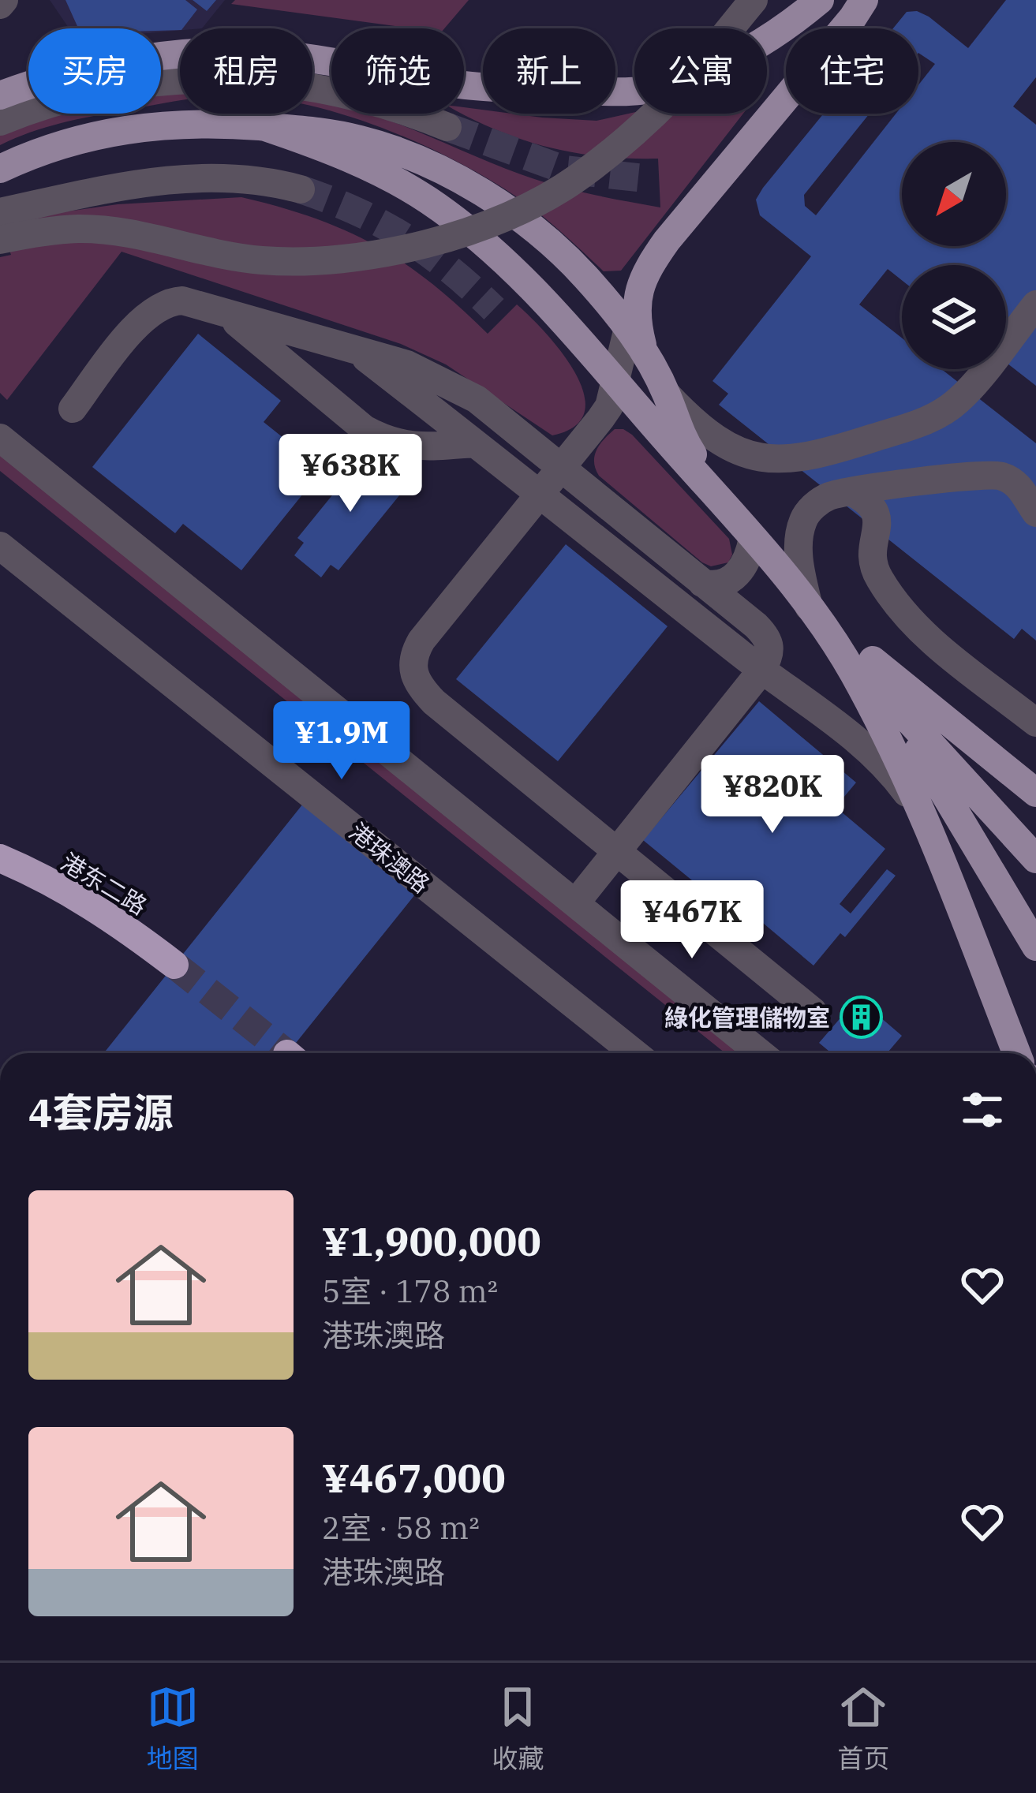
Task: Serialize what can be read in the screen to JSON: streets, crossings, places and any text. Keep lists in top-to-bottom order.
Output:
{
  "streets": {
    "highway": ["港东二路"],
    "street": ["港珠澳路"]
  },
  "places": {
    "building": ["綠化管理儲物室"]
  },
  "north": "bottom left",
  "page": {
    "chip": [
      "买房",
      "租房",
      "筛选",
      "新上",
      "公寓",
      "住宅"
    ],
    "price": [
      "¥638K",
      "¥1.9M",
      "¥820K",
      "¥467K"
    ],
    "heading": "4套房源",
    "list": [
      {
        "name": "¥1,900,000",
        "note": "5室 · 178 m² · 港珠澳路"
      },
      {
        "name": "¥467,000",
        "note": "2室 · 58 m² · 港珠澳路"
      }
    ],
    "tabs": ["地图", "收藏", "首页"]
  }
}
